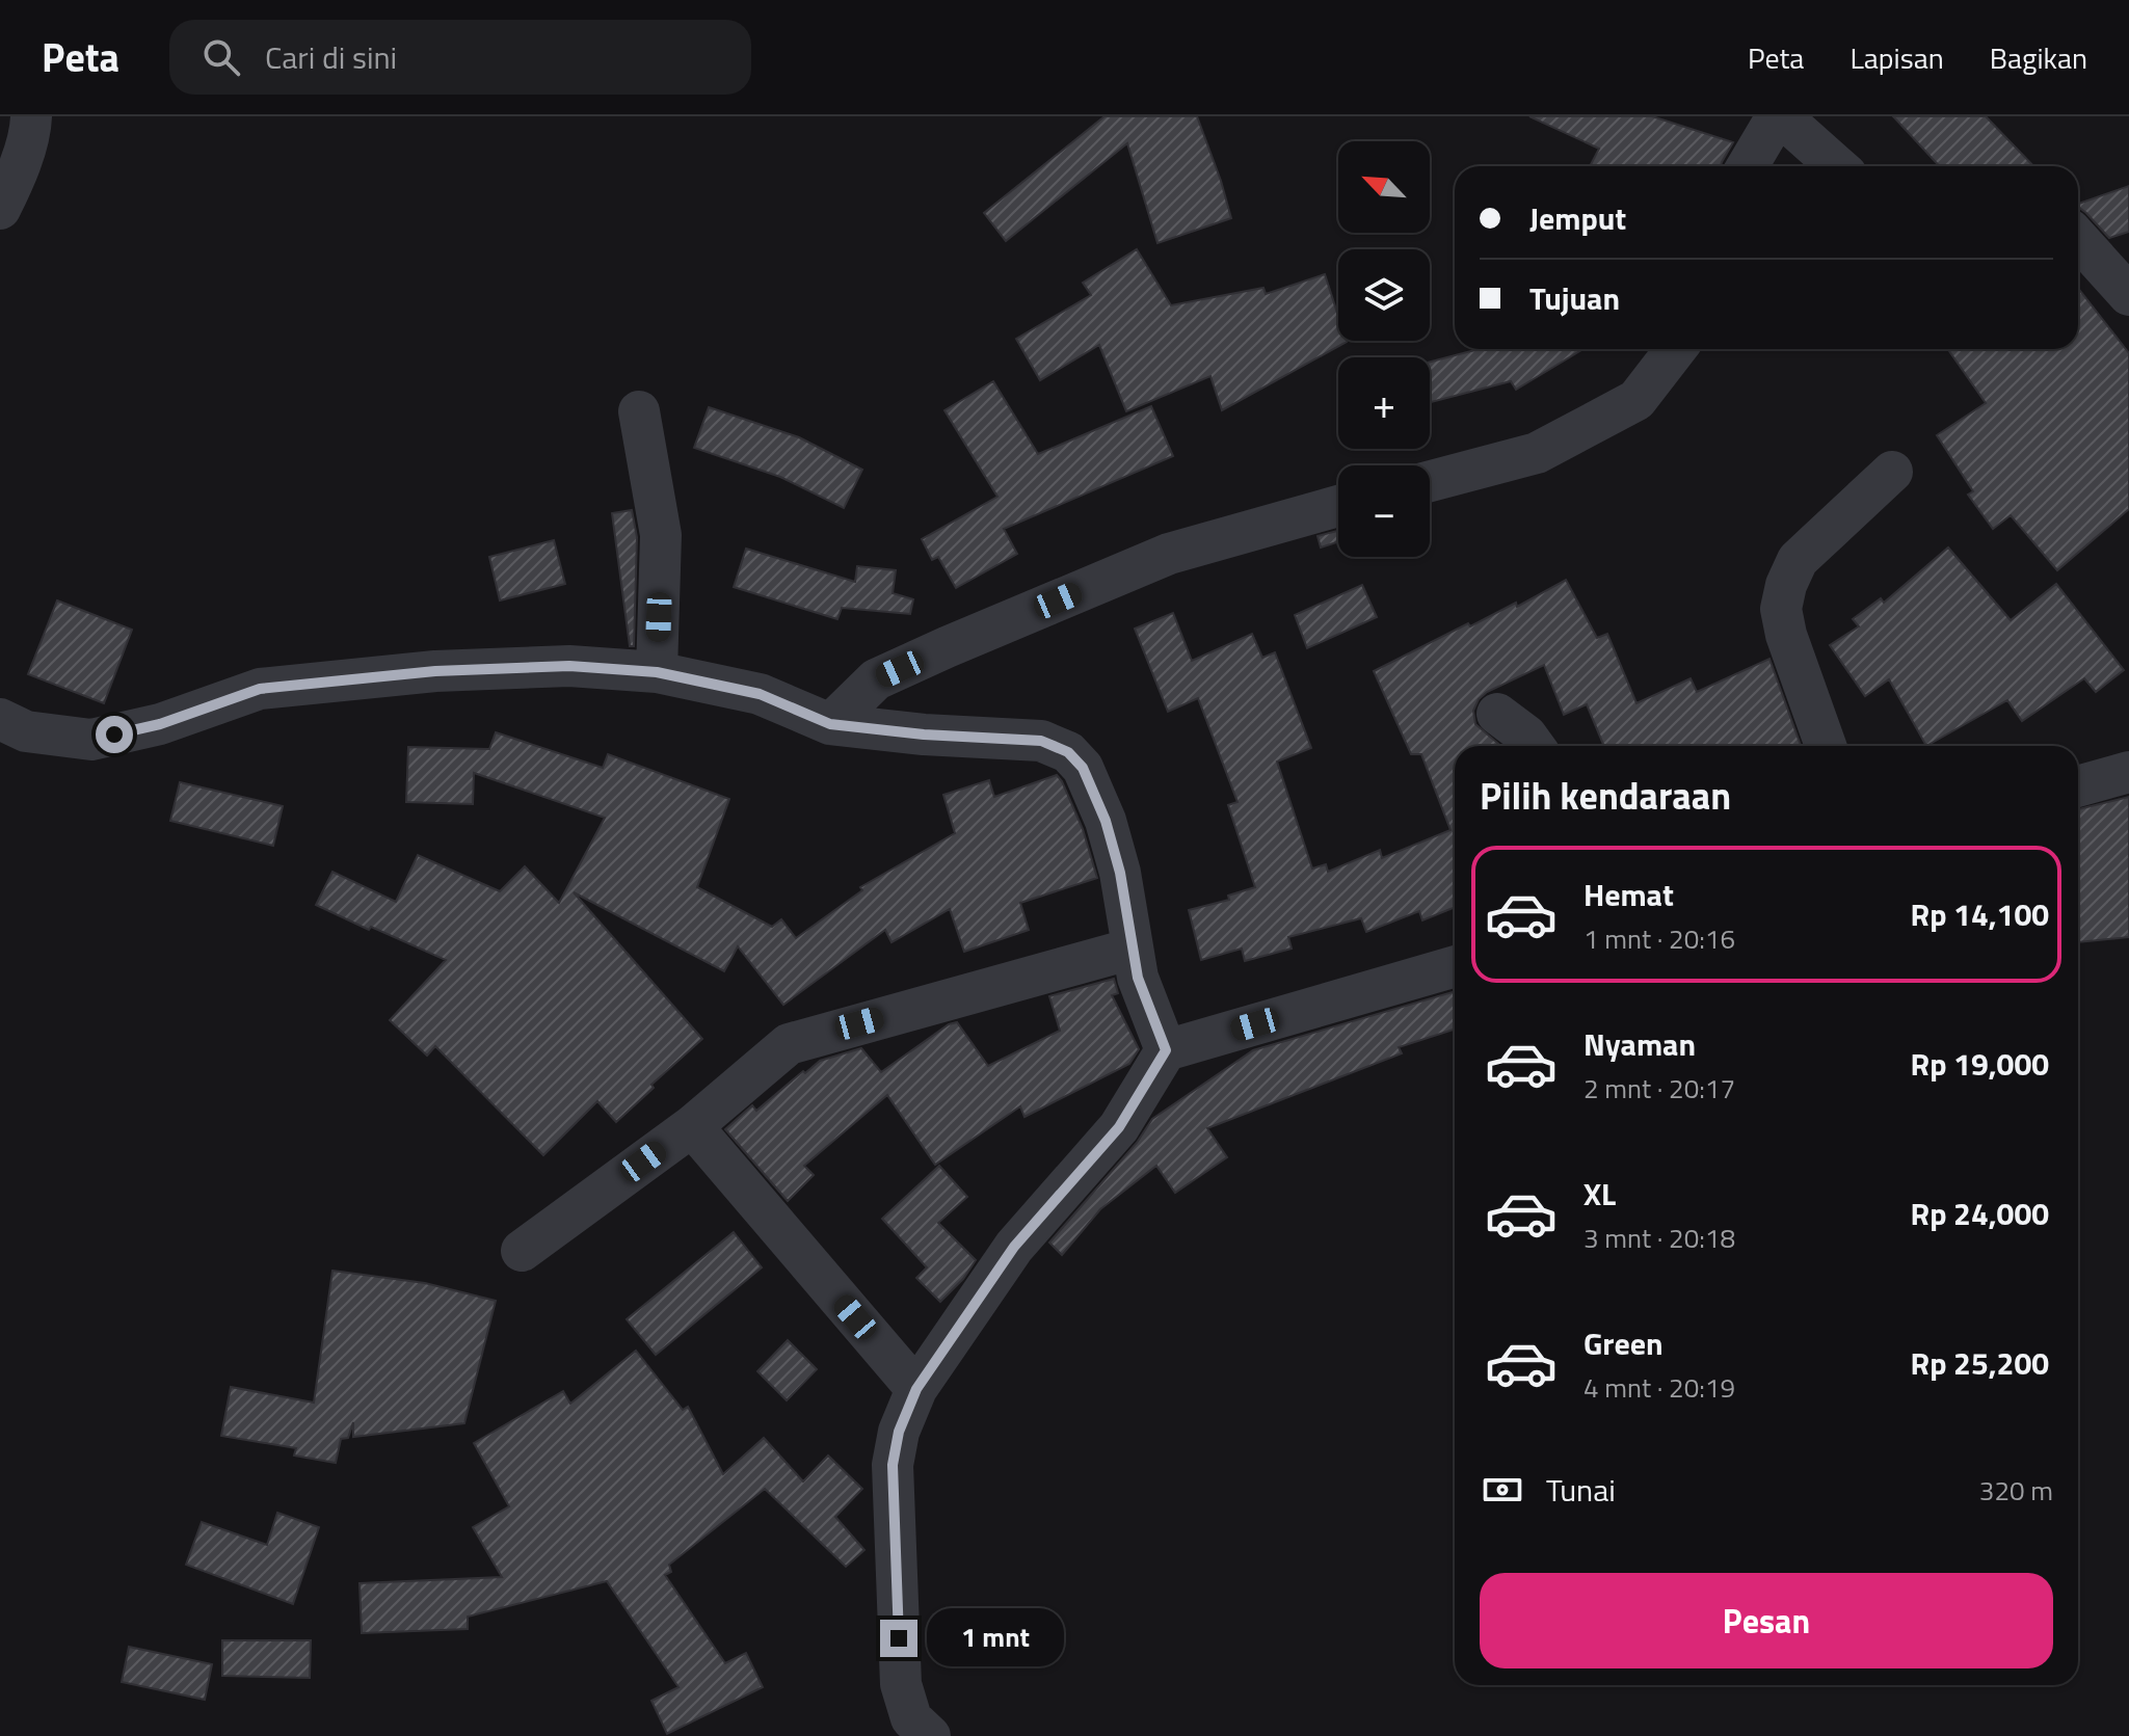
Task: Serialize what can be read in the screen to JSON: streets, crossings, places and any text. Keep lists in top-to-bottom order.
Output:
{
  "north": "top left",
  "page": {
    "header": "Peta",
    "search": "Cari di sini",
    "nav": ["Peta", "Lapisan", "Bagikan"],
    "map_buttons": ["+", "−"],
    "banner": ["Jemput", "Tujuan"],
    "heading": "Pilih kendaraan",
    "list": [
      {
        "name": "Hemat",
        "note": "1 mnt · 20:16",
        "value": "Rp 14,100"
      },
      {
        "name": "Nyaman",
        "note": "2 mnt · 20:17",
        "value": "Rp 19,000"
      },
      {
        "name": "XL",
        "note": "3 mnt · 20:18",
        "value": "Rp 24,000"
      },
      {
        "name": "Green",
        "note": "4 mnt · 20:19",
        "value": "Rp 25,200"
      }
    ],
    "pay": ["Tunai", "320 m"],
    "buttons": "Pesan",
    "bubble": "1 mnt"
  }
}
